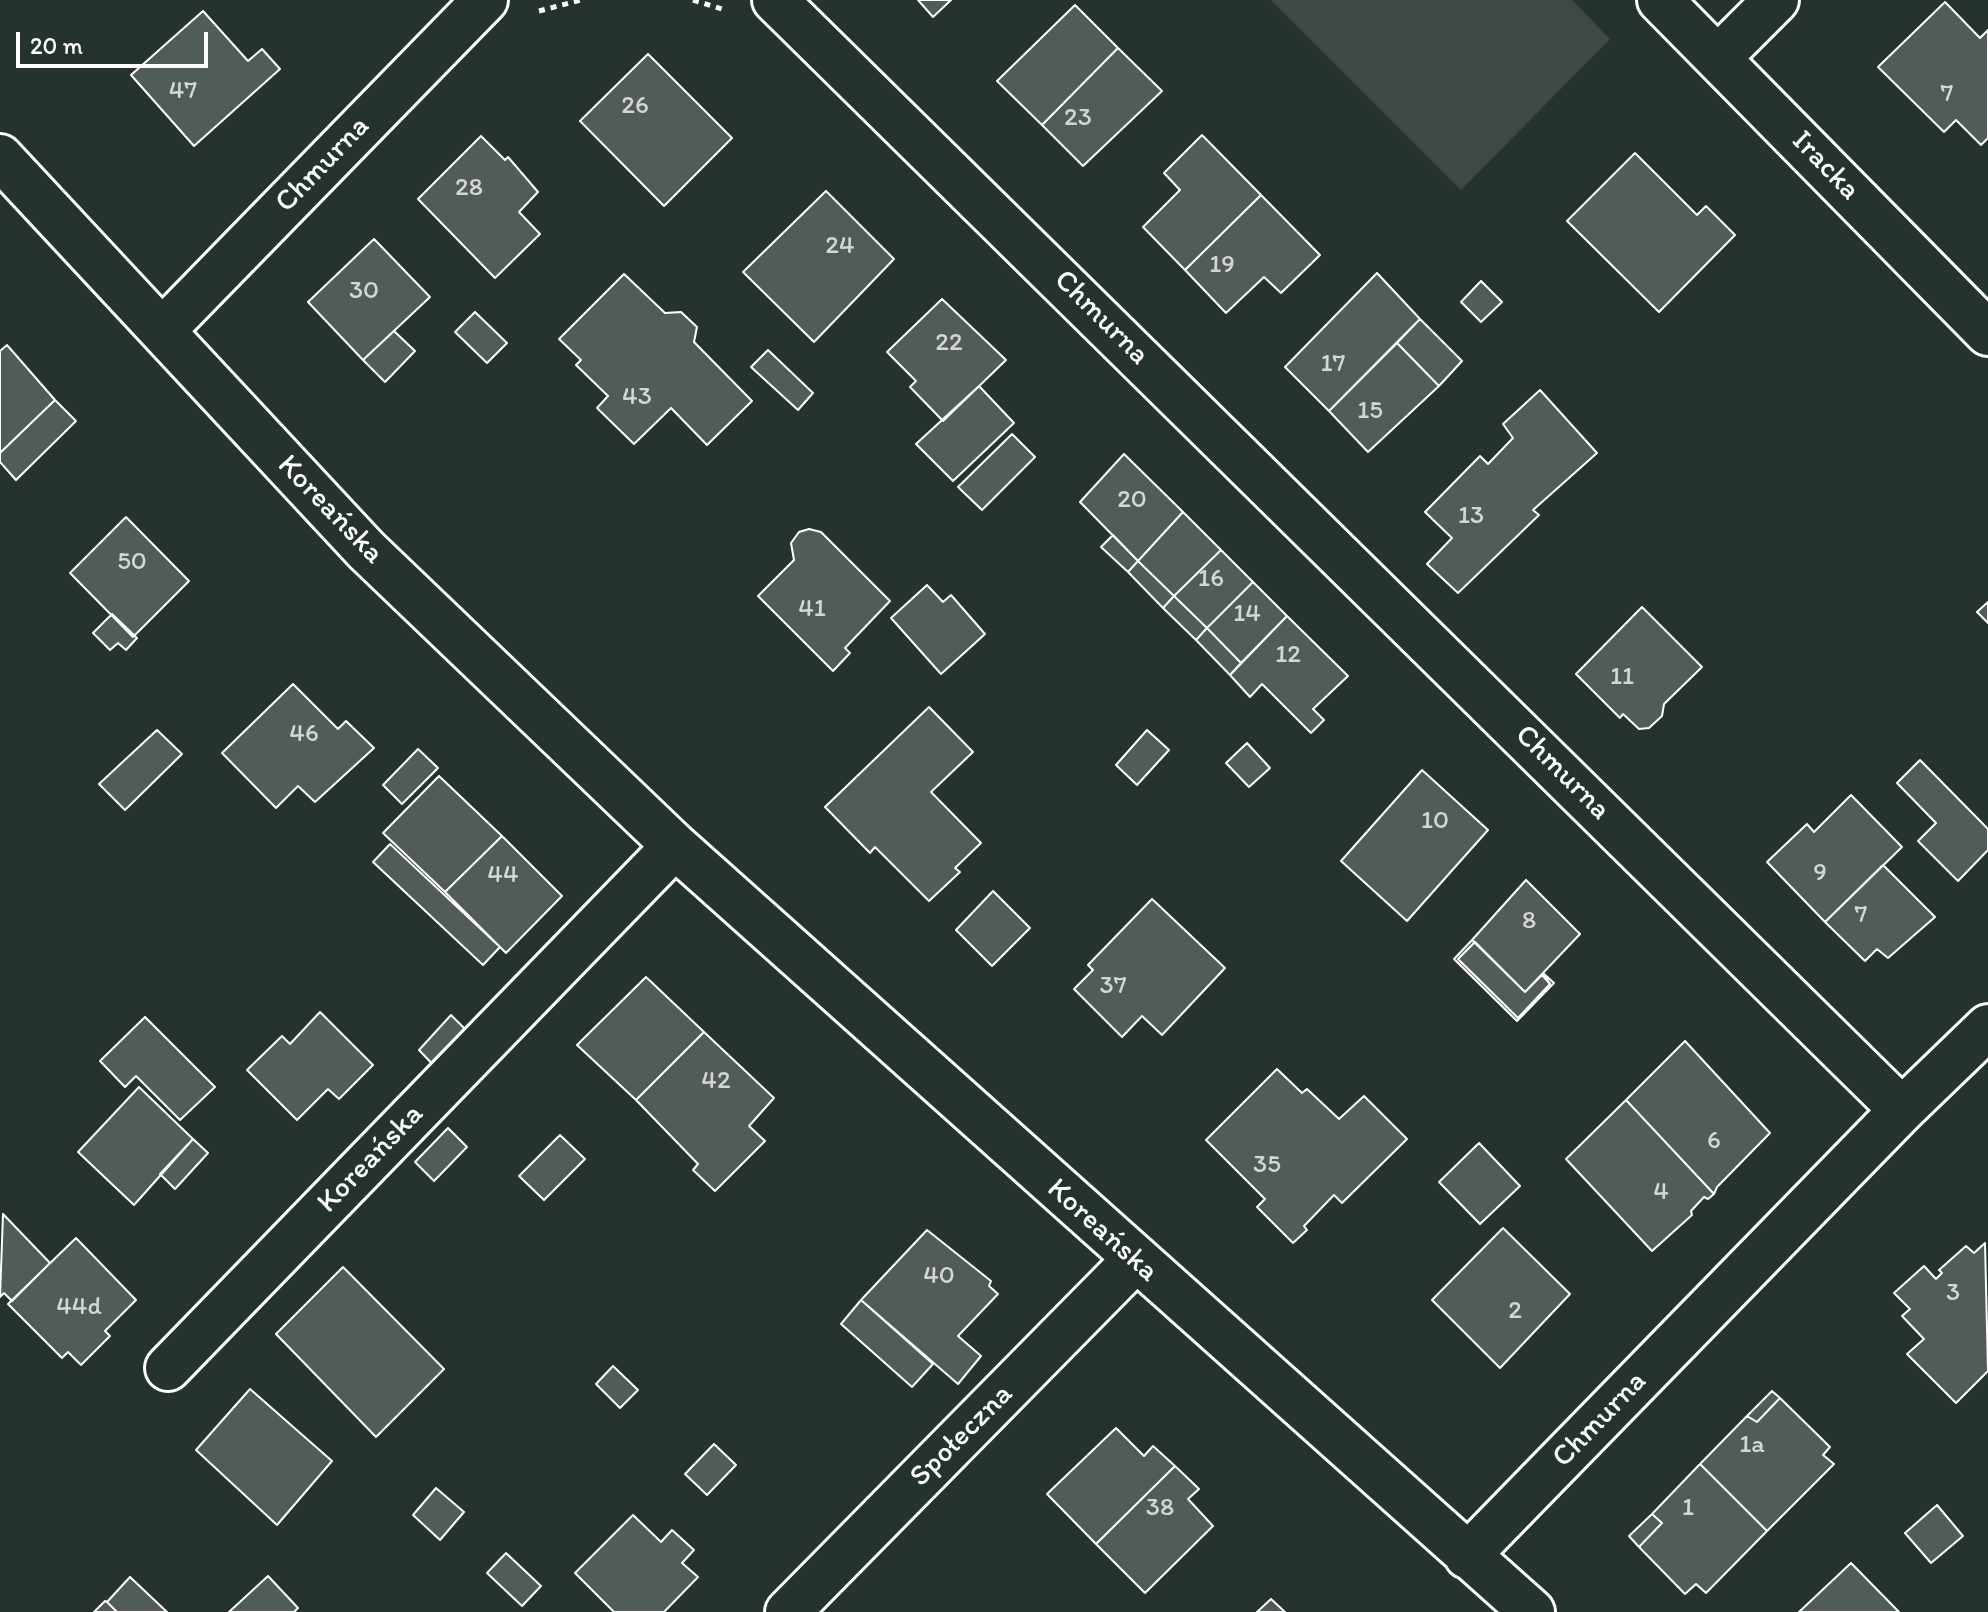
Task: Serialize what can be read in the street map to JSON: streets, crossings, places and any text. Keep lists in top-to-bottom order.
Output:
{
  "streets": {
    "street": [
      "Chmurna",
      "Iracka",
      "Koreańska",
      "Społeczna"
    ]
  },
  "crossings": [
    ["Chmurna", "Koreańska"],
    ["Koreańska", "Społeczna"]
  ],
  "house_numbers": [
    "47",
    "7",
    "26",
    "23",
    "28",
    "24",
    "19",
    "30",
    "22",
    "17",
    "43",
    "15",
    "20",
    "13",
    "50",
    "16",
    "41",
    "14",
    "12",
    "11",
    "46",
    "10",
    "9",
    "44",
    "7",
    "8",
    "37",
    "42",
    "6",
    "35",
    "4",
    "40",
    "3",
    "44d",
    "2",
    "1a",
    "38",
    "1"
  ],
  "scale_bar": "20 m"
}
